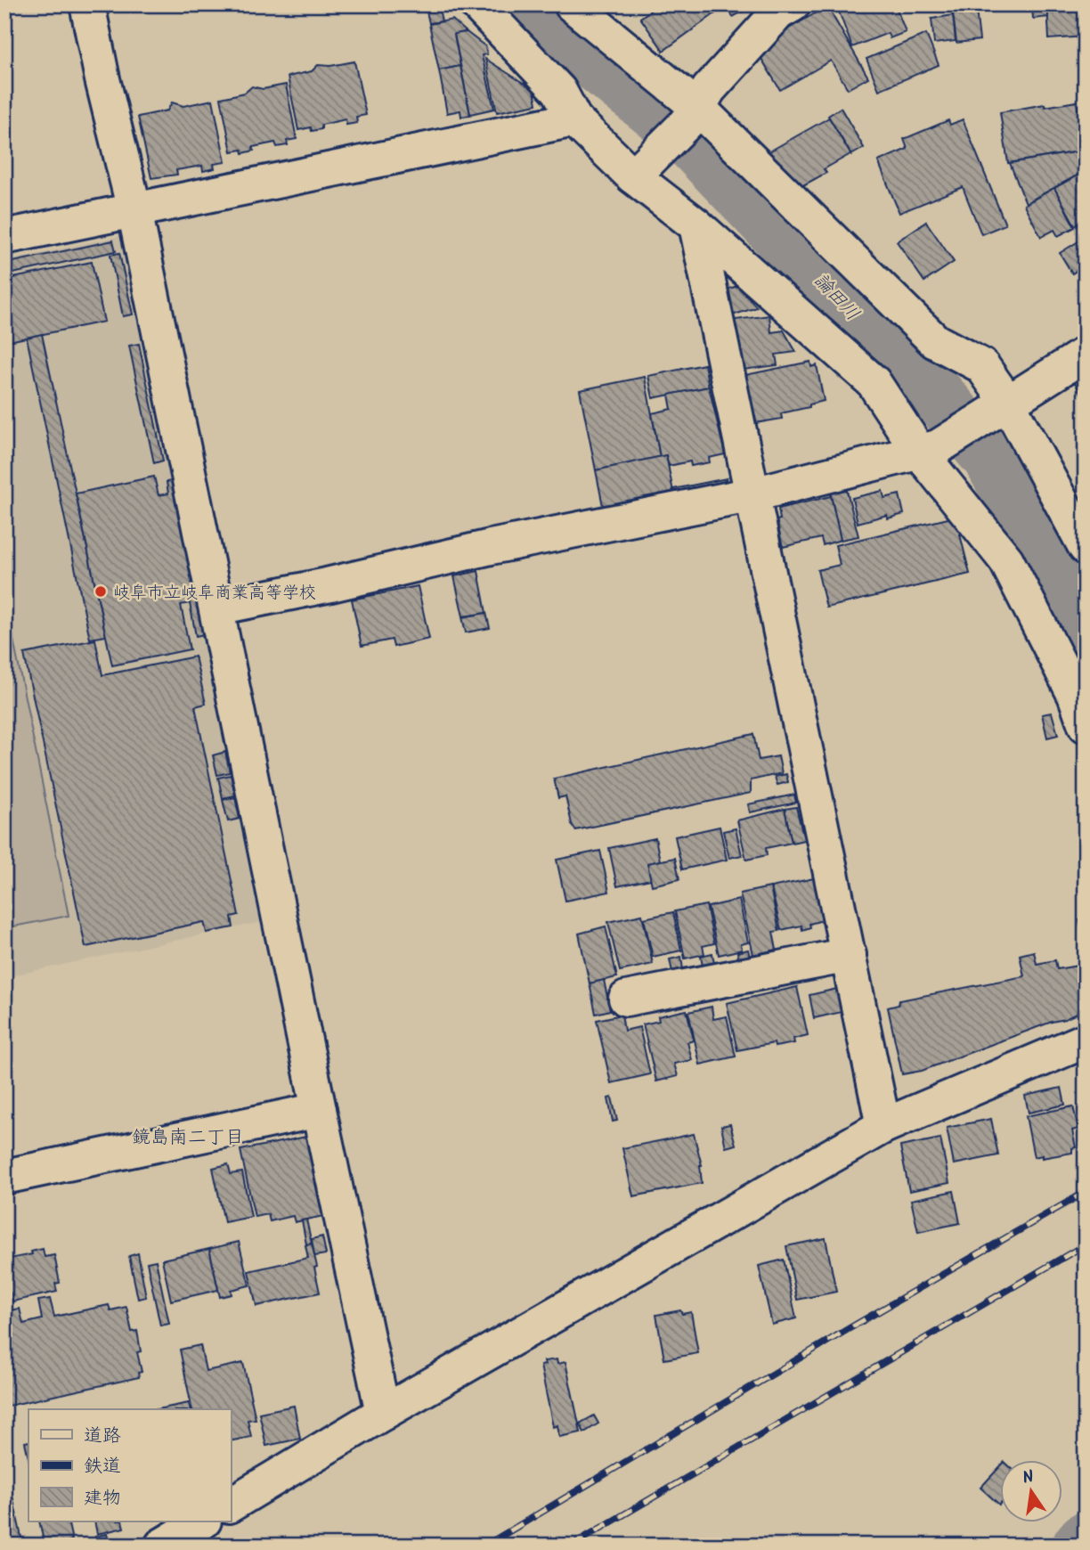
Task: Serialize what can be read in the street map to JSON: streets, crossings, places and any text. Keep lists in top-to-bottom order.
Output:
{
  "districts": ["鏡島南二丁目"],
  "water": ["論田川"],
  "places": ["岐阜市立岐阜商業高等学校"],
  "legend": ["道路", "鉄道", "建物"],
  "north": "top"
}
